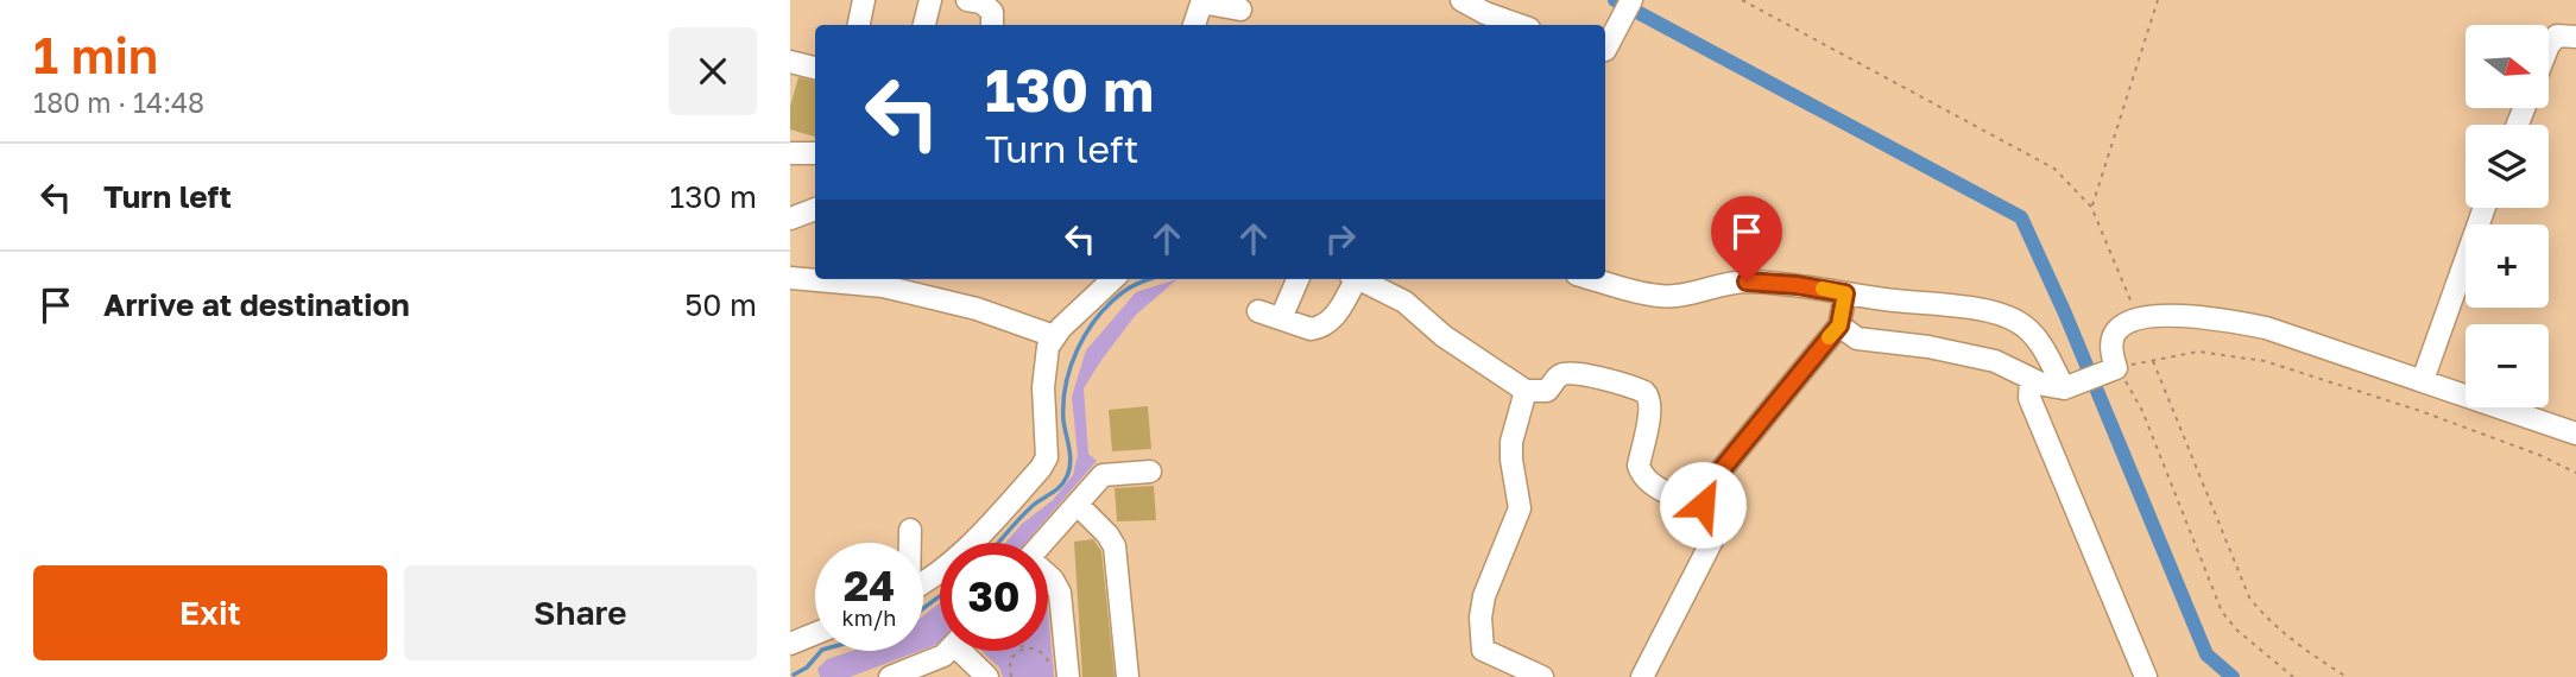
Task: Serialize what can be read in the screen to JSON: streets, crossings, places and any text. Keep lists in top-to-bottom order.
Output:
{
  "north": "right",
  "page": {
    "heading": ["1 min", "180 m · 14:48"],
    "map_buttons": ["+", "−"],
    "turn": ["130 m", "Turn left"],
    "list": [
      {
        "name": "Turn left",
        "value": "130 m"
      },
      {
        "name": "Arrive at destination",
        "value": "50 m"
      }
    ],
    "speed": "24 km/h",
    "limit": "30",
    "buttons": ["Exit", "Share"]
  }
}
